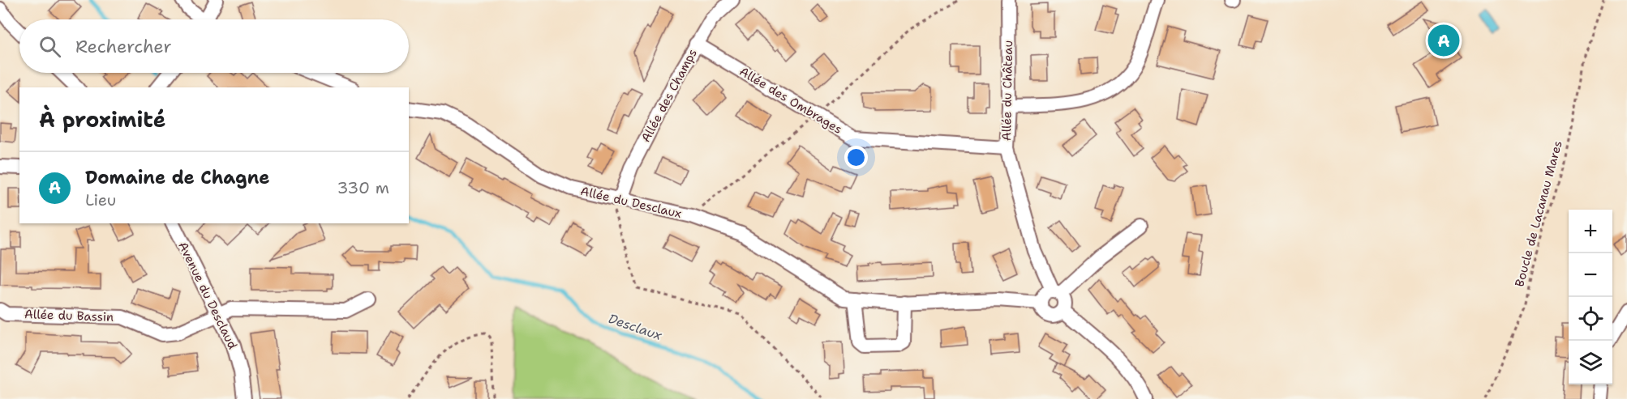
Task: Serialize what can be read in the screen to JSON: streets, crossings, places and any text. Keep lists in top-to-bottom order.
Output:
{
  "streets": {
    "street": [
      "Allée du Château",
      "Allée des Champs",
      "Allée des Ombrages",
      "Allée du Desclaux",
      "Avenue du Desclaud",
      "Allée du Bassin"
    ],
    "path": ["Boucle de Lacanau Mares"]
  },
  "crossings": [
    ["Allée du Château", "Allée des Ombrages"],
    ["Allée du Château", "Allée du Desclaux"],
    ["Allée des Champs", "Allée des Ombrages"],
    ["Allée des Champs", "Allée du Desclaux"],
    ["Avenue du Desclaud", "Allée du Bassin"]
  ],
  "water": ["Desclaux"],
  "page": {
    "search": "Rechercher",
    "pins": "A",
    "heading": "À proximité",
    "list": [
      {
        "mark": "A",
        "name": "Domaine de Chagne",
        "note": "Lieu",
        "value": "330 m"
      }
    ],
    "map_buttons": ["+", "−"]
  }
}
